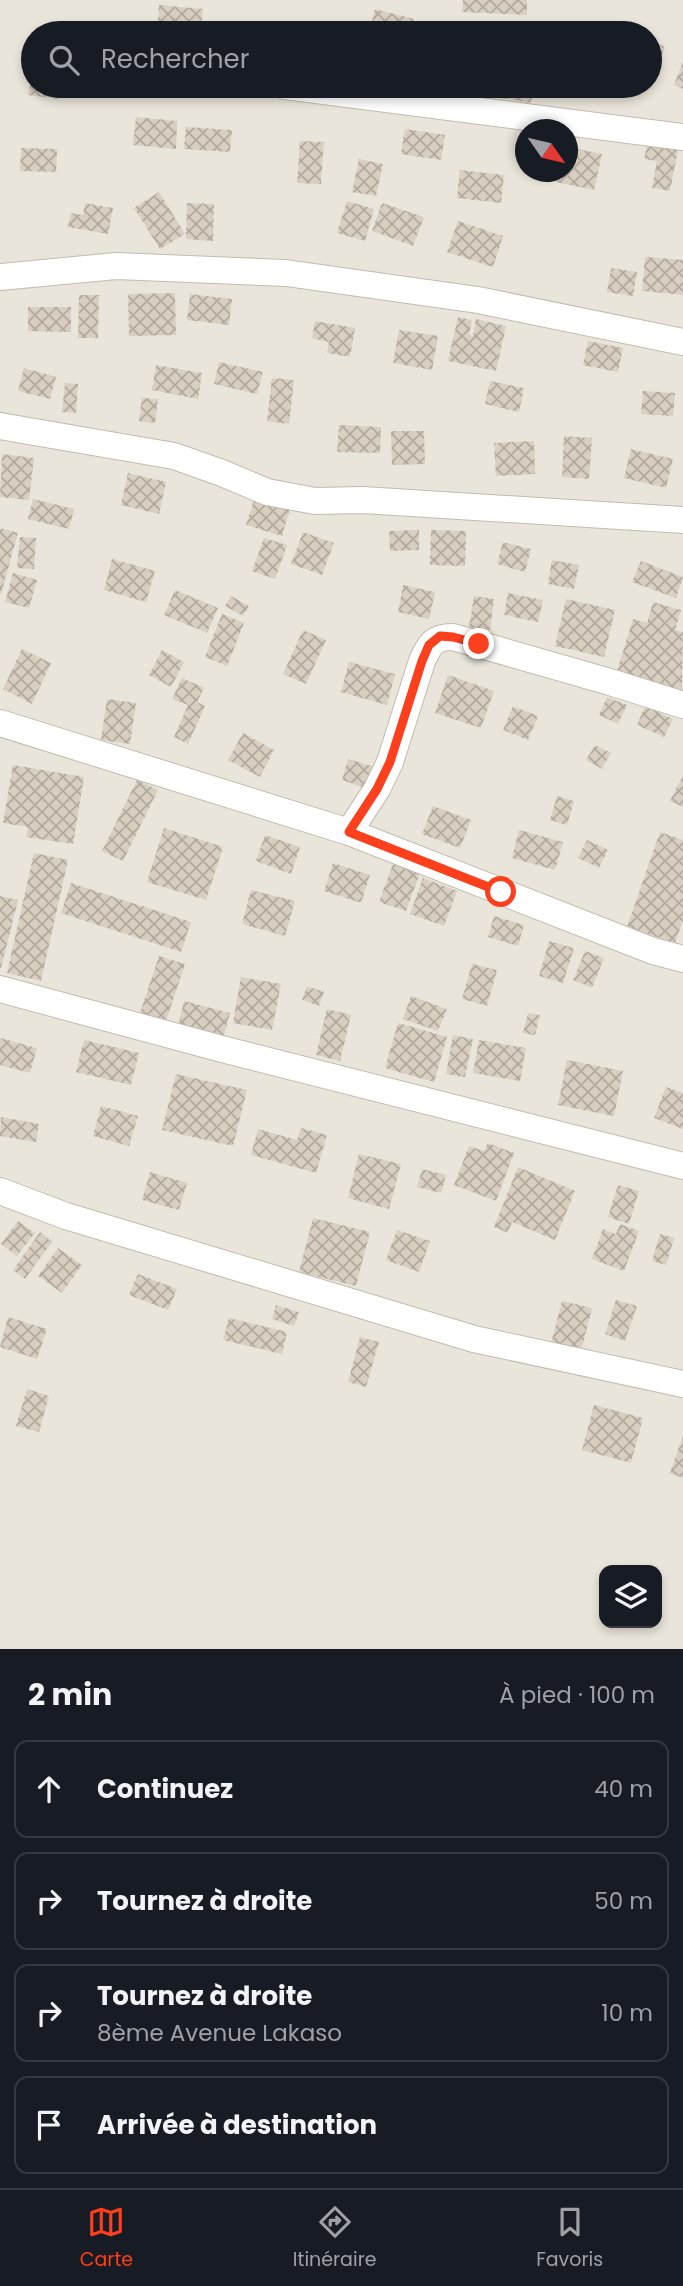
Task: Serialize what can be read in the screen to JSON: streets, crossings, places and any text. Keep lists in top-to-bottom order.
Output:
{
  "north": "bottom right",
  "page": {
    "search": "Rechercher",
    "heading": ["2 min", "À pied · 100 m"],
    "list": [
      ["Continuez", "40 m"],
      ["Tournez à droite", "50 m"],
      ["Tournez à droite", "8ème Avenue Lakaso", "10 m"],
      "Arrivée à destination"
    ],
    "nav": ["Carte", "Itinéraire", "Favoris"]
  }
}
